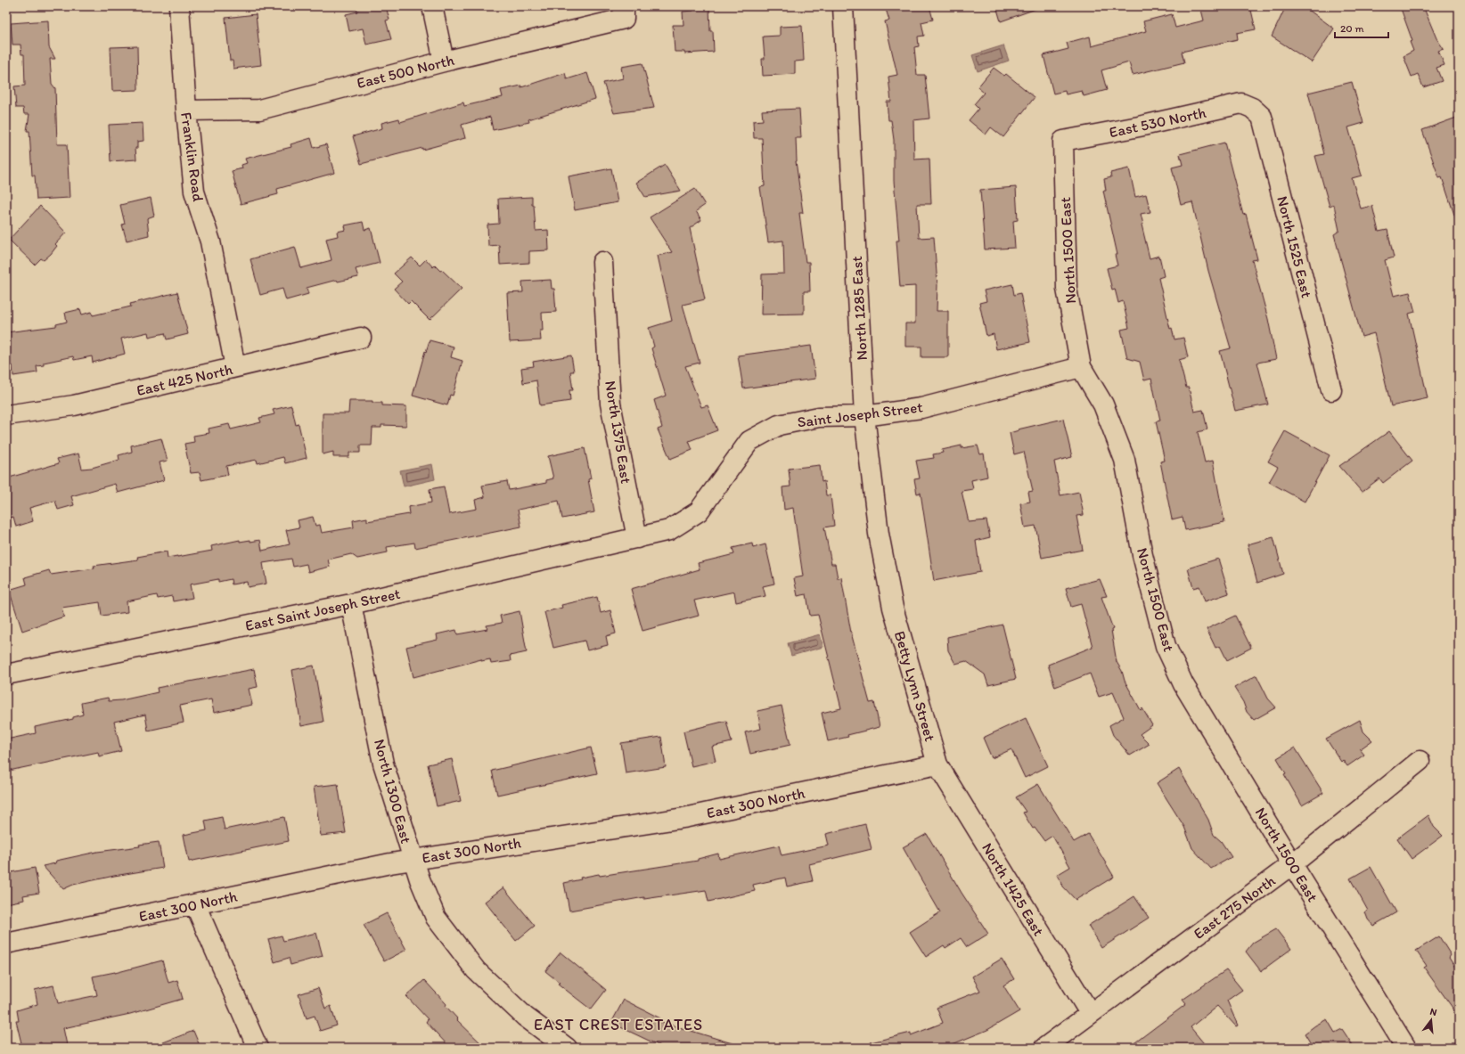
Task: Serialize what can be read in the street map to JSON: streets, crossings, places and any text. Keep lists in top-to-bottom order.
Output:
{
  "streets": {
    "street": [
      "East 500 North",
      "East 530 North",
      "Franklin Road",
      "North 1525 East",
      "North 1500 East",
      "North 1285 East",
      "East 425 North",
      "Saint Joseph Street",
      "North 1375 East",
      "East Saint Joseph Street",
      "Betty Lynn Street",
      "North 1300 East",
      "East 300 North",
      "North 1425 East",
      "East 275 North"
    ]
  },
  "crossings": [
    ["East 500 North", "Franklin Road"],
    ["East 530 North", "North 1525 East"],
    ["East 530 North", "North 1500 East"],
    ["Franklin Road", "East 425 North"],
    ["North 1500 East", "Saint Joseph Street"],
    ["North 1500 East", "East 275 North"],
    ["North 1285 East", "Saint Joseph Street"],
    ["North 1285 East", "Betty Lynn Street"],
    ["Saint Joseph Street", "North 1375 East"],
    ["Saint Joseph Street", "East Saint Joseph Street"],
    ["North 1375 East", "East Saint Joseph Street"],
    ["East Saint Joseph Street", "North 1300 East"],
    ["Betty Lynn Street", "East 300 North"],
    ["Betty Lynn Street", "North 1425 East"],
    ["North 1300 East", "East 300 North"],
    ["East 300 North", "North 1425 East"],
    ["North 1425 East", "East 275 North"]
  ],
  "districts": ["EAST CREST ESTATES"],
  "scale_bar": "20 m",
  "north": "top"
}
